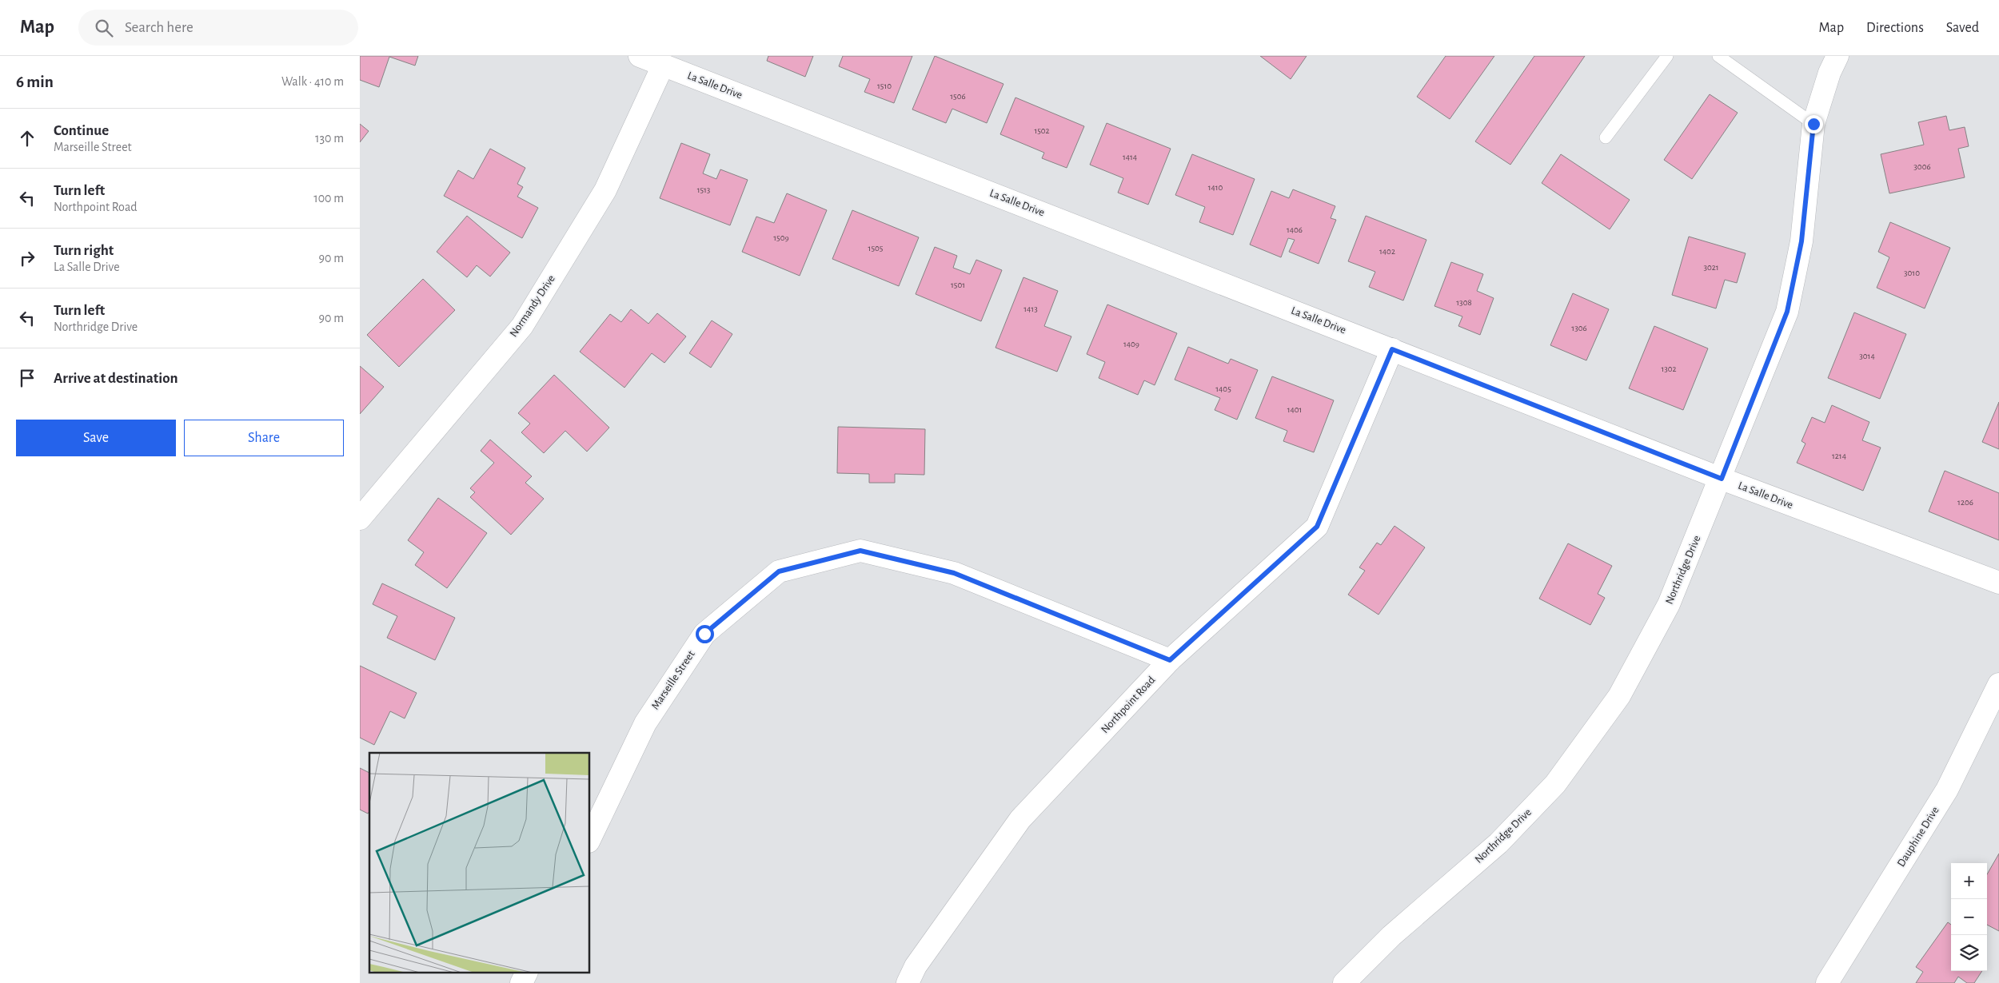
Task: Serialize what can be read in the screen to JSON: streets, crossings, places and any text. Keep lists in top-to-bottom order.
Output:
{
  "streets": {
    "street": [
      "La Salle Drive",
      "Normandy Drive",
      "Northridge Drive",
      "Marseille Street",
      "Northpoint Road",
      "Dauphine Drive"
    ]
  },
  "crossings": [
    ["La Salle Drive", "Normandy Drive"],
    ["La Salle Drive", "Northridge Drive"],
    ["La Salle Drive", "Northpoint Road"],
    ["Marseille Street", "Northpoint Road"]
  ],
  "house_numbers": [
    "1510",
    "1506",
    "1502",
    "1414",
    "3006",
    "1410",
    "1513",
    "1406",
    "1509",
    "1505",
    "1402",
    "3021",
    "3010",
    "1501",
    "1308",
    "1413",
    "1306",
    "1409",
    "3014",
    "1302",
    "1405",
    "1401",
    "1214",
    "1206"
  ],
  "page": {
    "header": "Map",
    "search": "Search here",
    "nav": ["Map", "Directions", "Saved"],
    "heading": ["6 min", "Walk · 410 m"],
    "list": [
      ["Continue", "Marseille Street", "130 m"],
      ["Turn left", "Northpoint Road", "100 m"],
      ["Turn right", "La Salle Drive", "90 m"],
      ["Turn left", "Northridge Drive", "90 m"],
      "Arrive at destination"
    ],
    "buttons": ["Save", "Share"],
    "map_buttons": ["+", "−"]
  }
}
